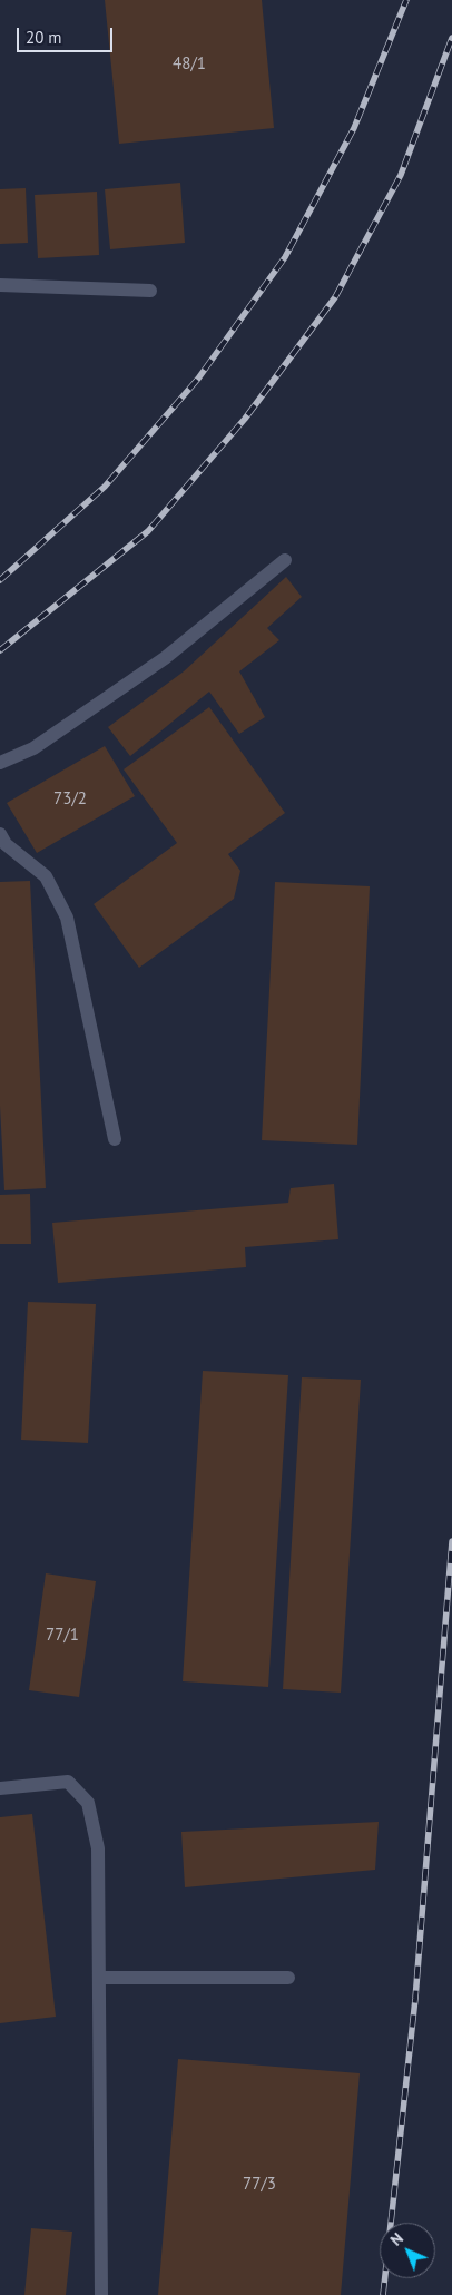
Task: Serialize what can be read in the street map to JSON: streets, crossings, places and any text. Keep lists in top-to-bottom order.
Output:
{
  "house_numbers": [
    "48/1",
    "73/2",
    "77/1",
    "77/3"
  ],
  "scale_bar": "20 m",
  "north": "top left"
}
